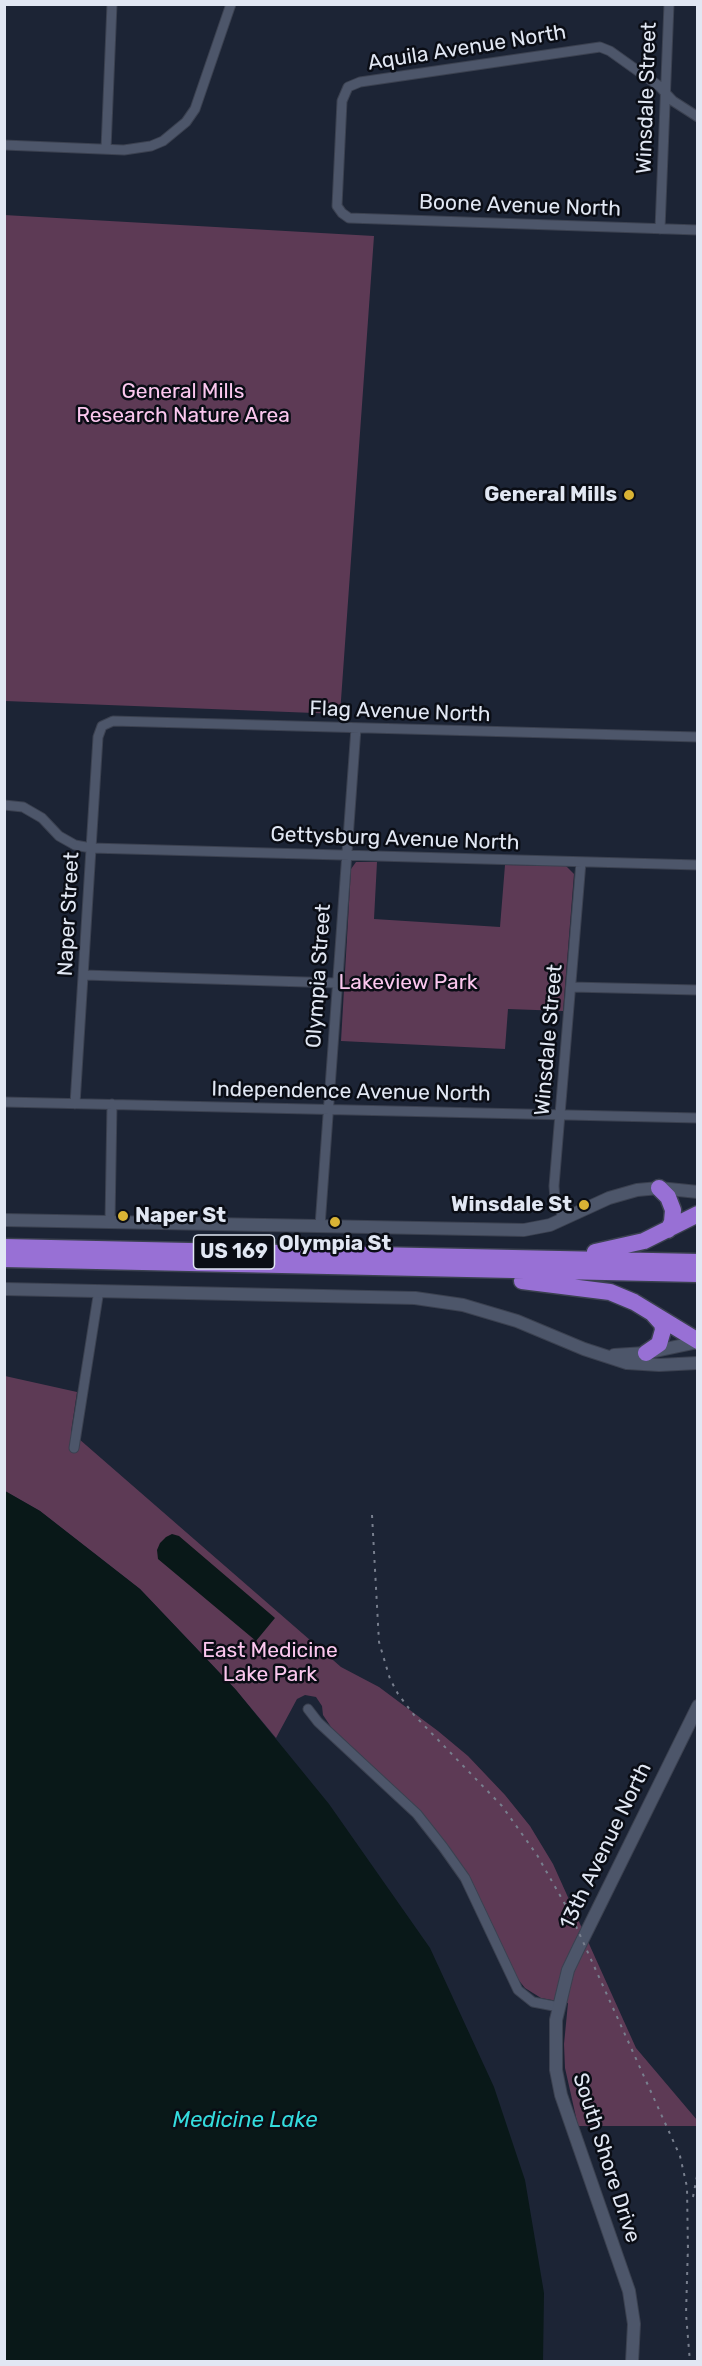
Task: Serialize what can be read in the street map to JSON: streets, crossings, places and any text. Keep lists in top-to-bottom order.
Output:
{
  "streets": {
    "highway": ["US 169"],
    "street": [
      "Aquila Avenue North",
      "Winsdale Street",
      "Boone Avenue North",
      "Flag Avenue North",
      "Gettysburg Avenue North",
      "Naper Street",
      "Olympia Street",
      "Independence Avenue North",
      "13th Avenue North",
      "South Shore Drive"
    ]
  },
  "crossings": [
    ["Aquila Avenue North", "Winsdale Street"],
    ["Aquila Avenue North", "Boone Avenue North"],
    ["Winsdale Street", "Boone Avenue North"],
    ["Winsdale Street", "Gettysburg Avenue North"],
    ["Winsdale Street", "Independence Avenue North"],
    ["Flag Avenue North", "Naper Street"],
    ["Flag Avenue North", "Olympia Street"],
    ["Gettysburg Avenue North", "Naper Street"],
    ["Gettysburg Avenue North", "Olympia Street"],
    ["Naper Street", "Independence Avenue North"],
    ["Olympia Street", "Independence Avenue North"],
    ["13th Avenue North", "South Shore Drive"]
  ],
  "water": ["Medicine Lake"],
  "parks": ["General Mills Research Nature Area", "Lakeview Park", "East Medicine Lake Park"],
  "places": [
    "General Mills",
    "Winsdale St",
    "Naper St",
    "Olympia St"
  ]
}
